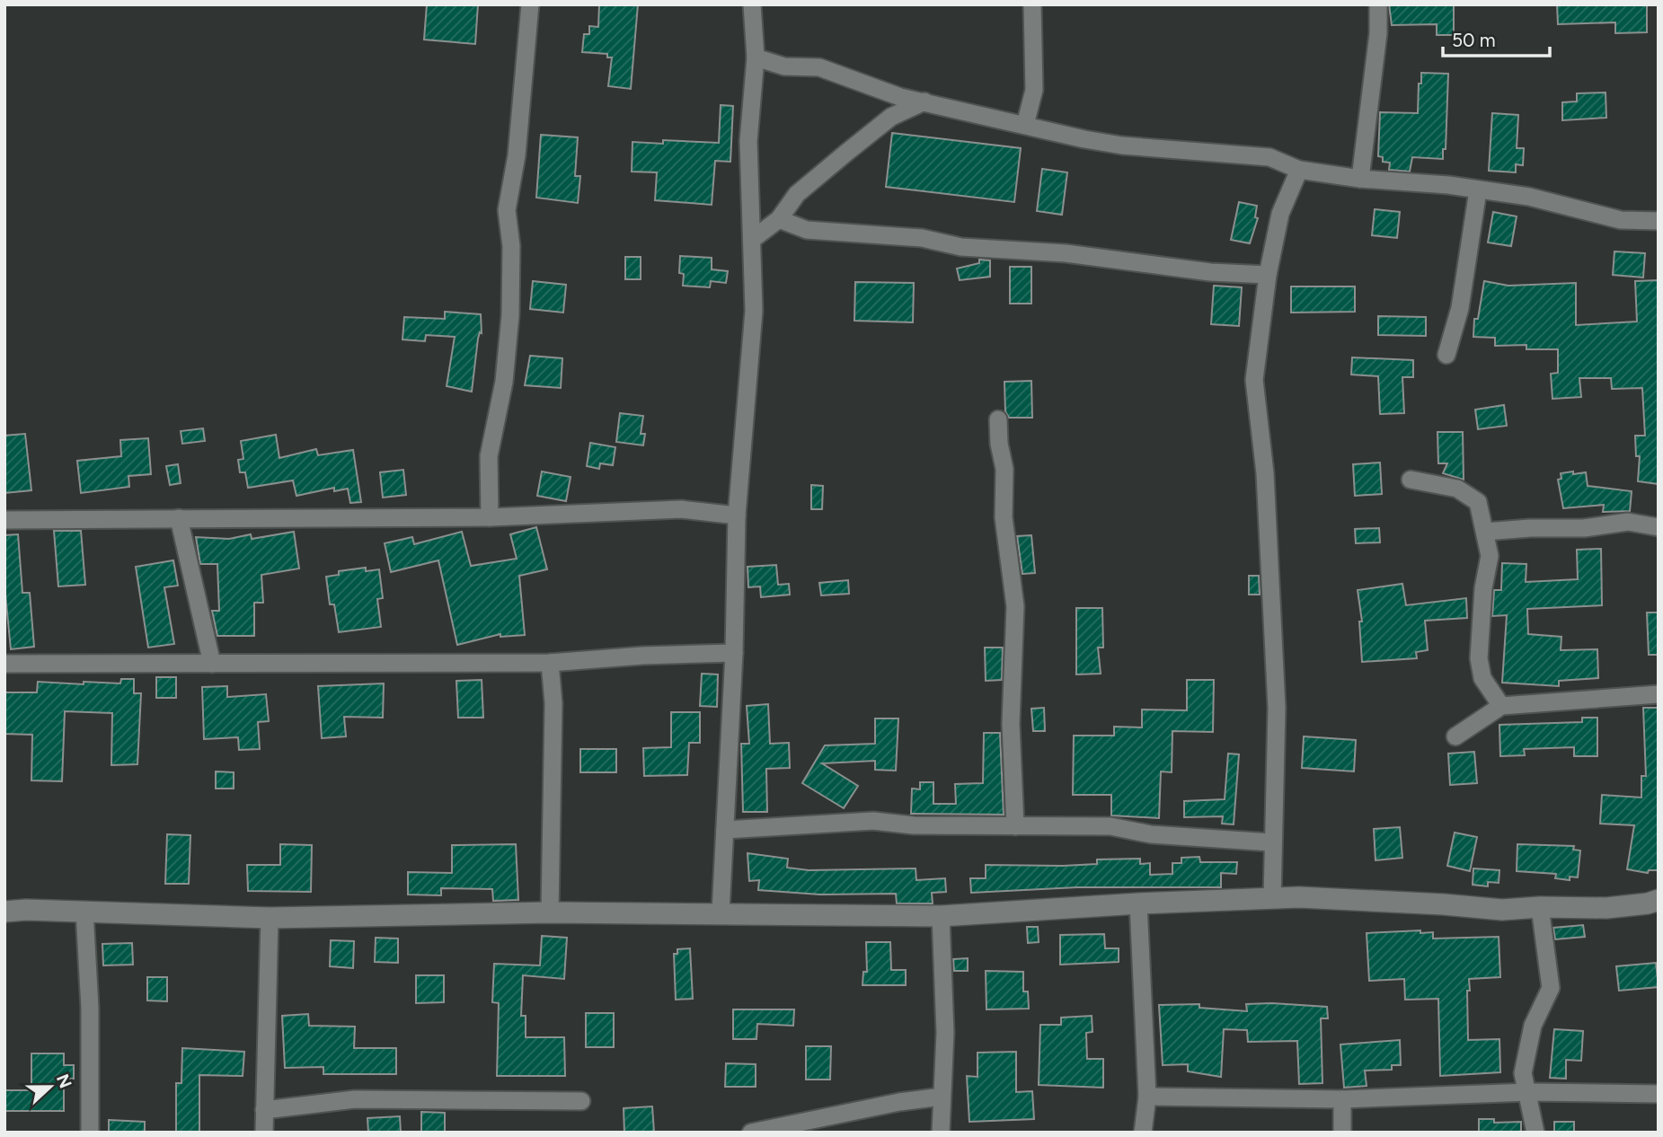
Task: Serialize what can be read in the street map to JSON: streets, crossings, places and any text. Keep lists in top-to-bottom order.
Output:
{
  "scale_bar": "50 m",
  "north": "right"
}
